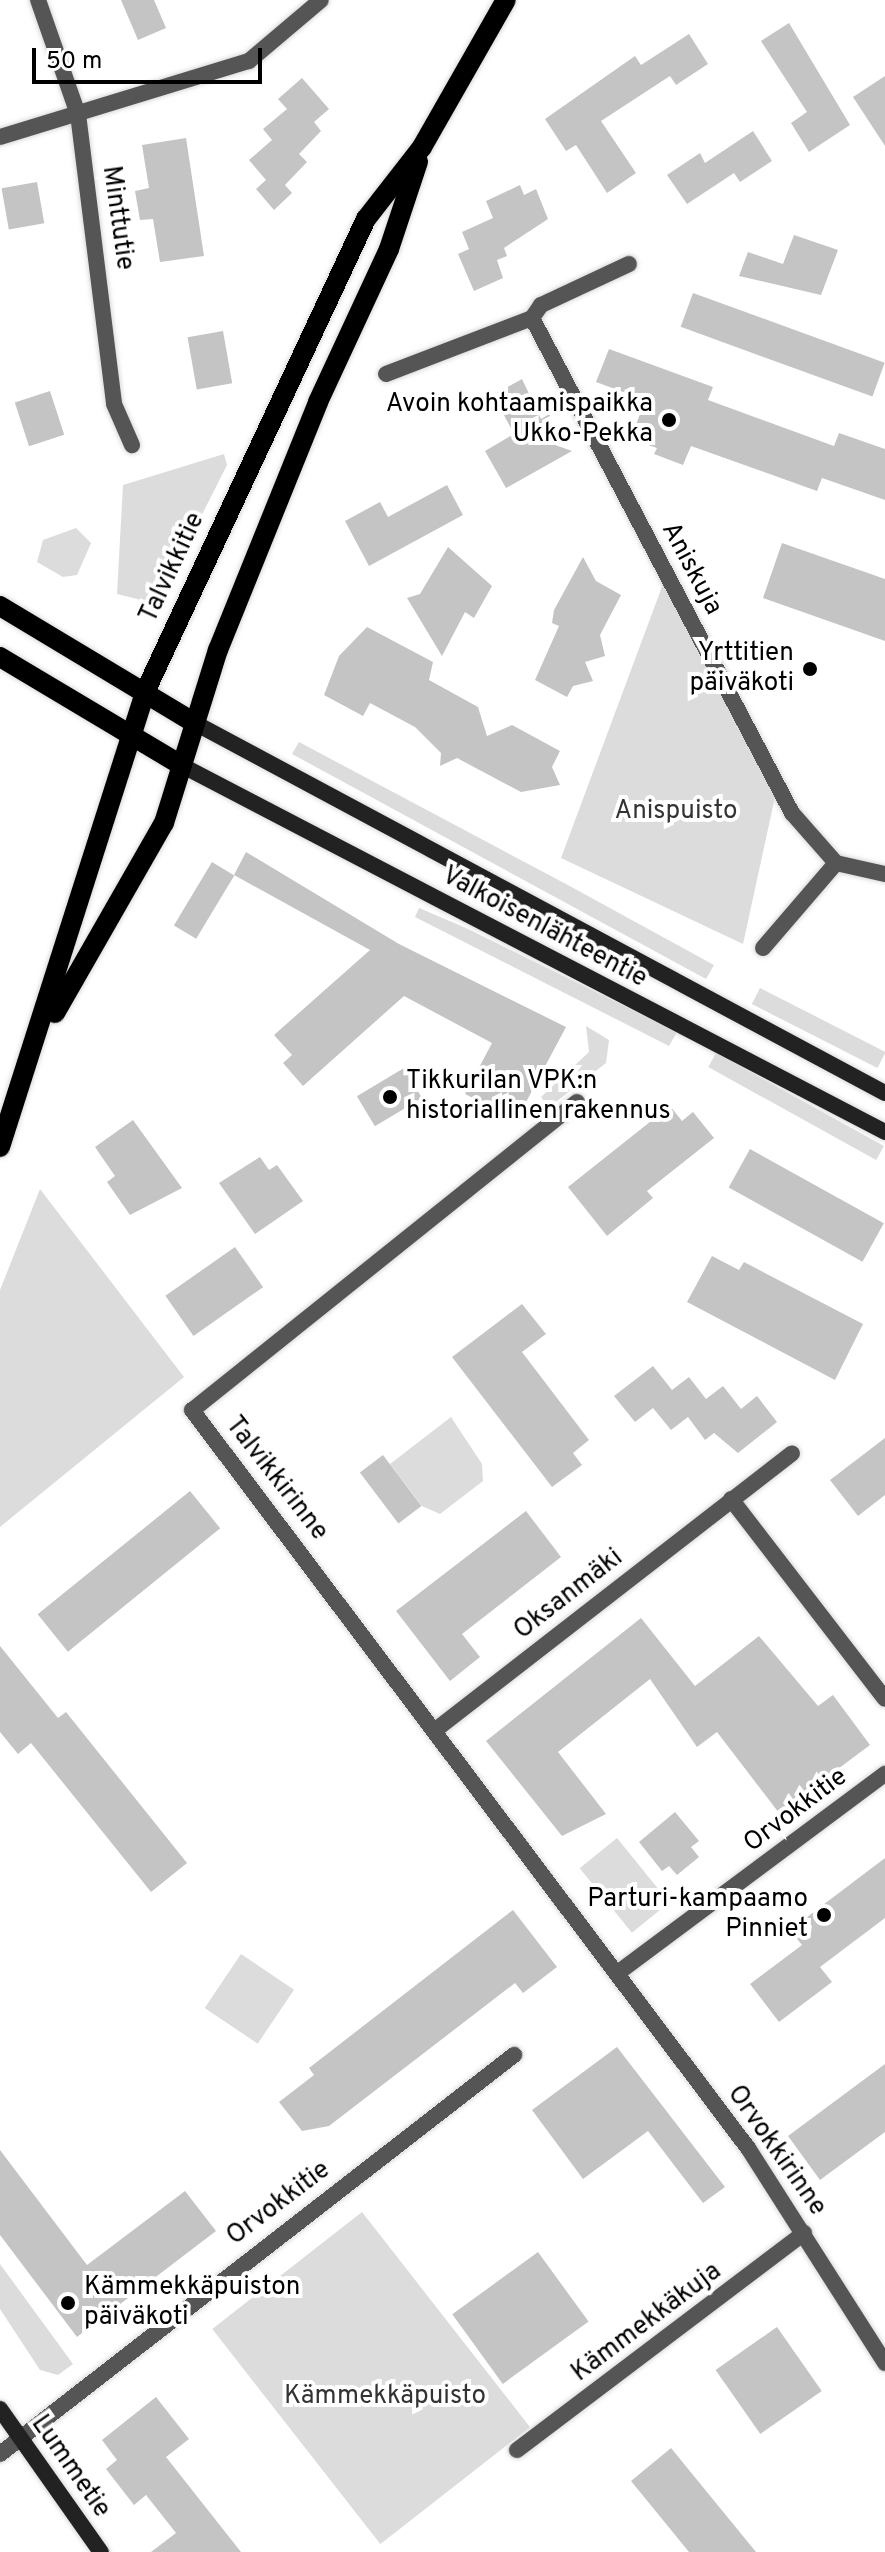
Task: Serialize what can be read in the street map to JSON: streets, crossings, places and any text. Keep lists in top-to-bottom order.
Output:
{
  "streets": {
    "main road": ["Talvikkitie", "Valkoisenlähteentie", "Lummetie"],
    "street": [
      "Minttutie",
      "Aniskuja",
      "Talvikkirinne",
      "Oksanmäki",
      "Orvokkitie",
      "Orvokkirinne",
      "Kämmekkäkuja"
    ]
  },
  "crossings": [
    ["Talvikkitie", "Valkoisenlähteentie"],
    ["Talvikkirinne", "Oksanmäki"],
    ["Talvikkirinne", "Orvokkitie"],
    ["Talvikkirinne", "Orvokkirinne"],
    ["Orvokkitie", "Orvokkirinne"],
    ["Orvokkitie", "Lummetie"],
    ["Orvokkirinne", "Kämmekkäkuja"]
  ],
  "parks": ["Anispuisto", "Kämmekkäpuisto"],
  "places": [
    "Avoin kohtaamispaikka Ukko-Pekka",
    "Yrttitien päiväkoti",
    "Tikkurilan VPK:n historiallinen rakennus",
    "Parturi-kampaamo Pinniet",
    "Kämmekkäpuiston päiväkoti"
  ],
  "scale_bar": "50 m"
}
